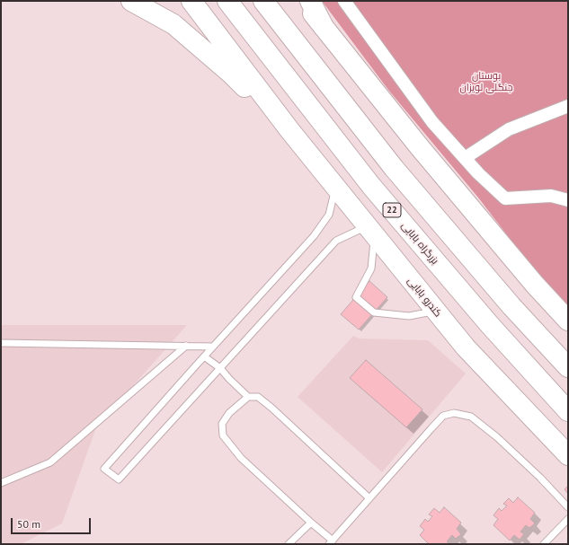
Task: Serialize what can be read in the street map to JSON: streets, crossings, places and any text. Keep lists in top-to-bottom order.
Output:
{
  "streets": {
    "main road": ["22", "بزرگراه بابایی", "کندرو بابایی"]
  },
  "parks": ["بوستان جنگلی لویزان"],
  "scale_bar": "50 m"
}
